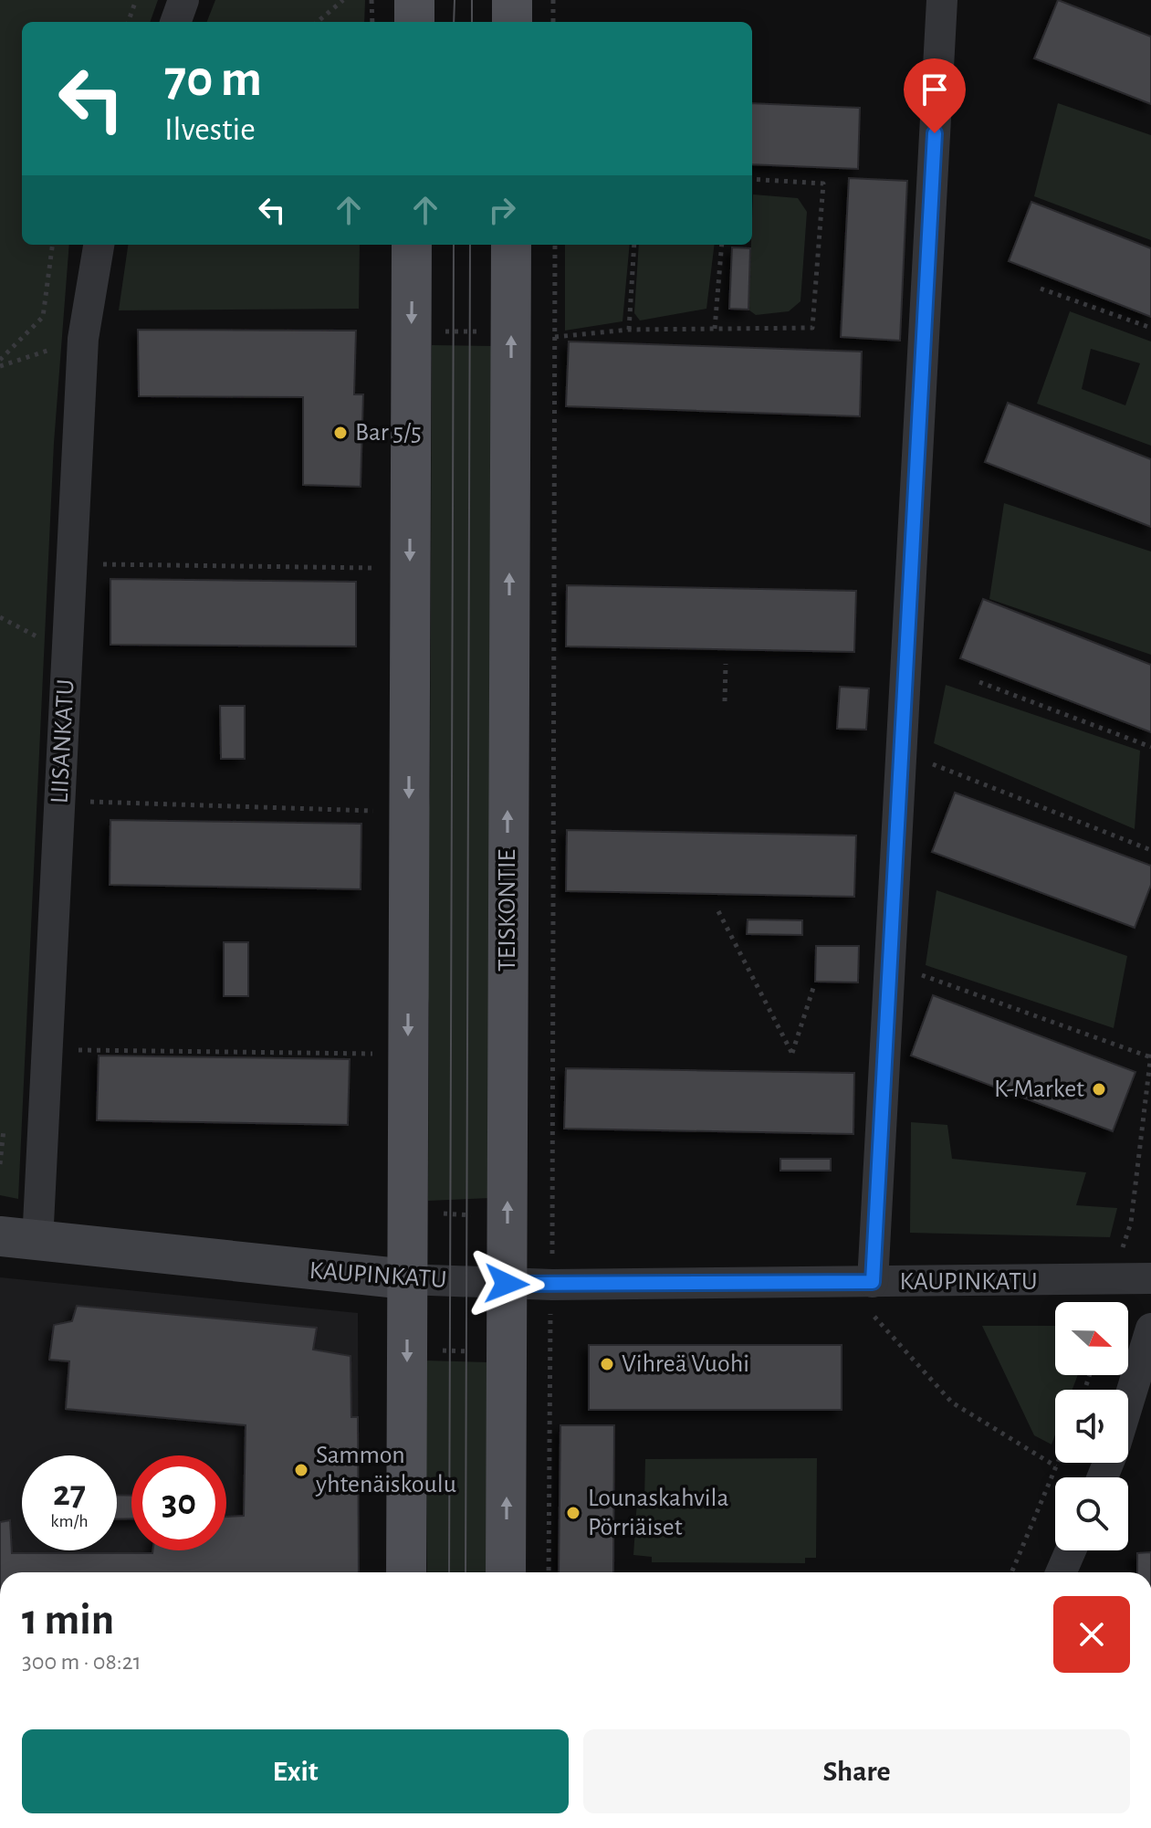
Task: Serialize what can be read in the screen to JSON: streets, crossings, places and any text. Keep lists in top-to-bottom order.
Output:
{
  "streets": {
    "main road": ["TEISKONTIE"],
    "street": ["LIISANKATU", "KAUPINKATU"]
  },
  "crossings": [
    ["LIISANKATU", "KAUPINKATU"],
    ["TEISKONTIE", "KAUPINKATU"]
  ],
  "places": [
    "Bar 5/5",
    "K-Market",
    "Vihreä Vuohi",
    "Sammon yhtenäiskoulu",
    "Lounaskahvila Pörriäiset"
  ],
  "north": "right",
  "page": {
    "turn": ["70 m", "Ilvestie"],
    "speed": "27 km/h",
    "limit": "30",
    "heading": ["1 min", "300 m · 08:21"],
    "buttons": ["Exit", "Share"]
  }
}
